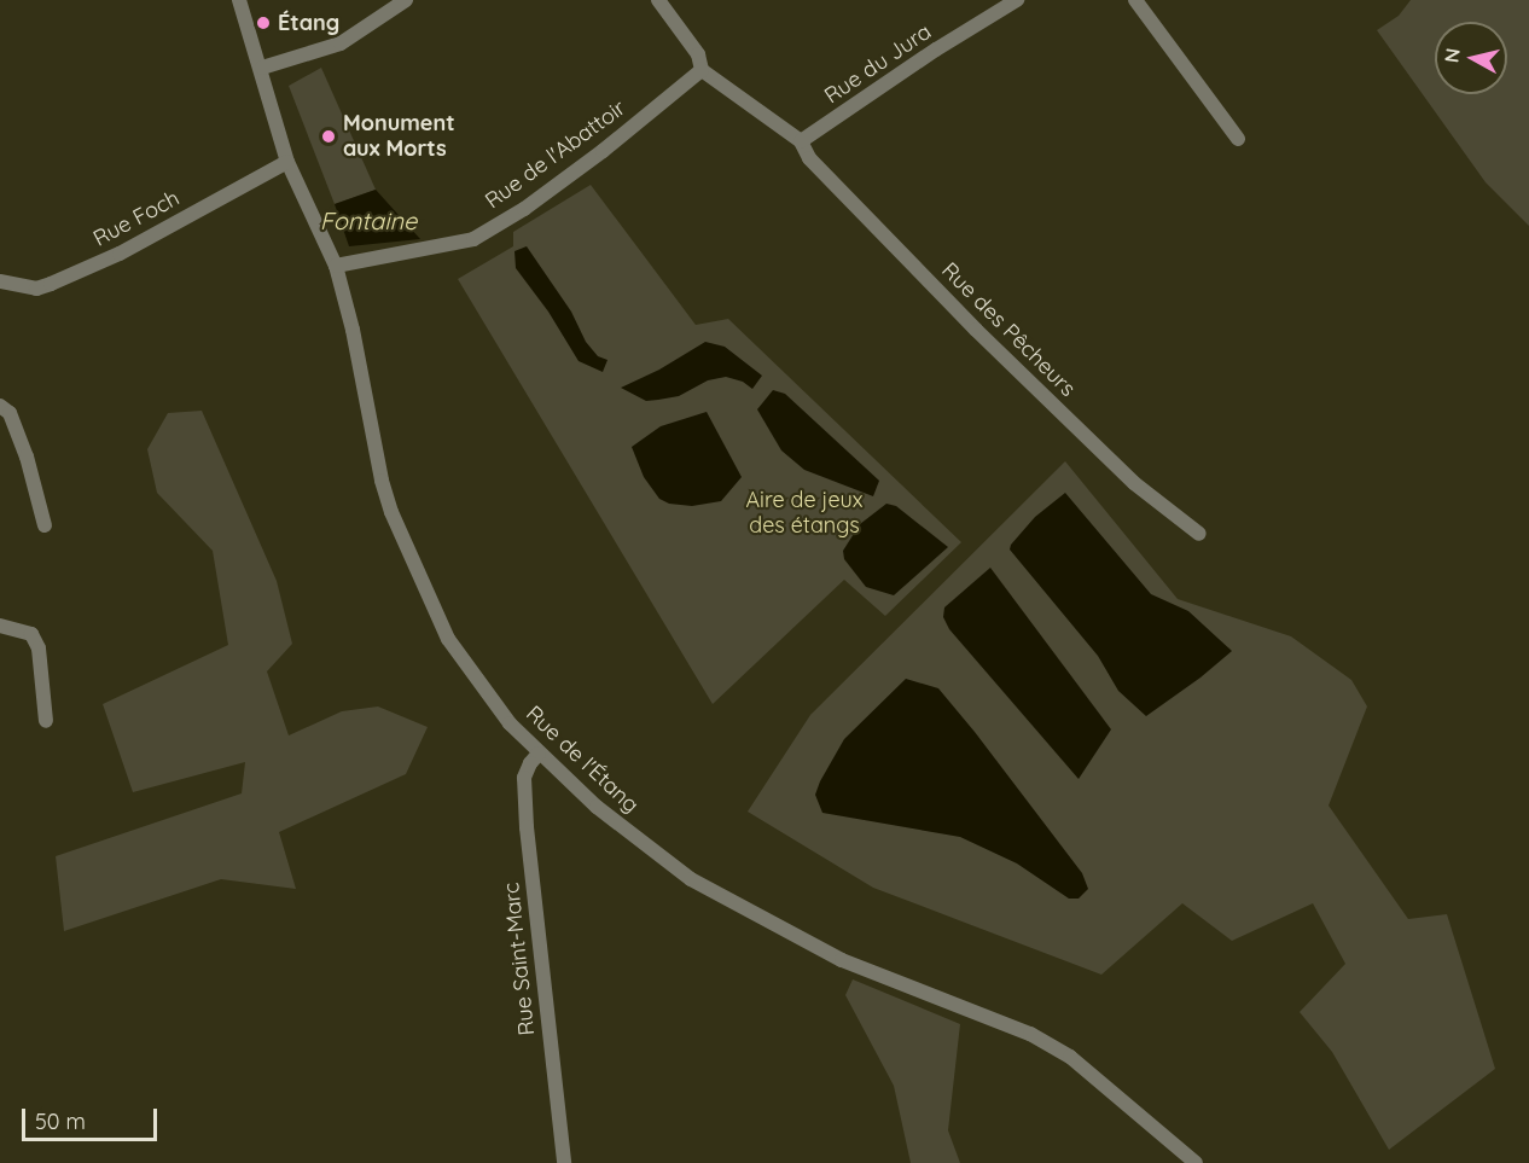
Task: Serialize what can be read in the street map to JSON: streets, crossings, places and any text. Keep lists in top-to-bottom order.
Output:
{
  "streets": {
    "street": [
      "Rue du Jura",
      "Rue de l'Abattoir",
      "Rue Foch",
      "Rue des Pêcheurs",
      "Rue de l'Étang",
      "Rue Saint-Marc"
    ]
  },
  "crossings": [
    ["Rue du Jura", "Rue des Pêcheurs"],
    ["Rue de l'Abattoir", "Rue des Pêcheurs"],
    ["Rue de l'Abattoir", "Rue de l'Étang"],
    ["Rue Foch", "Rue de l'Étang"],
    ["Rue de l'Étang", "Rue Saint-Marc"]
  ],
  "water": ["Fontaine"],
  "parks": ["Aire de jeux des étangs"],
  "places": ["Étang", "Monument aux Morts"],
  "scale_bar": "50 m",
  "north": "left"
}
